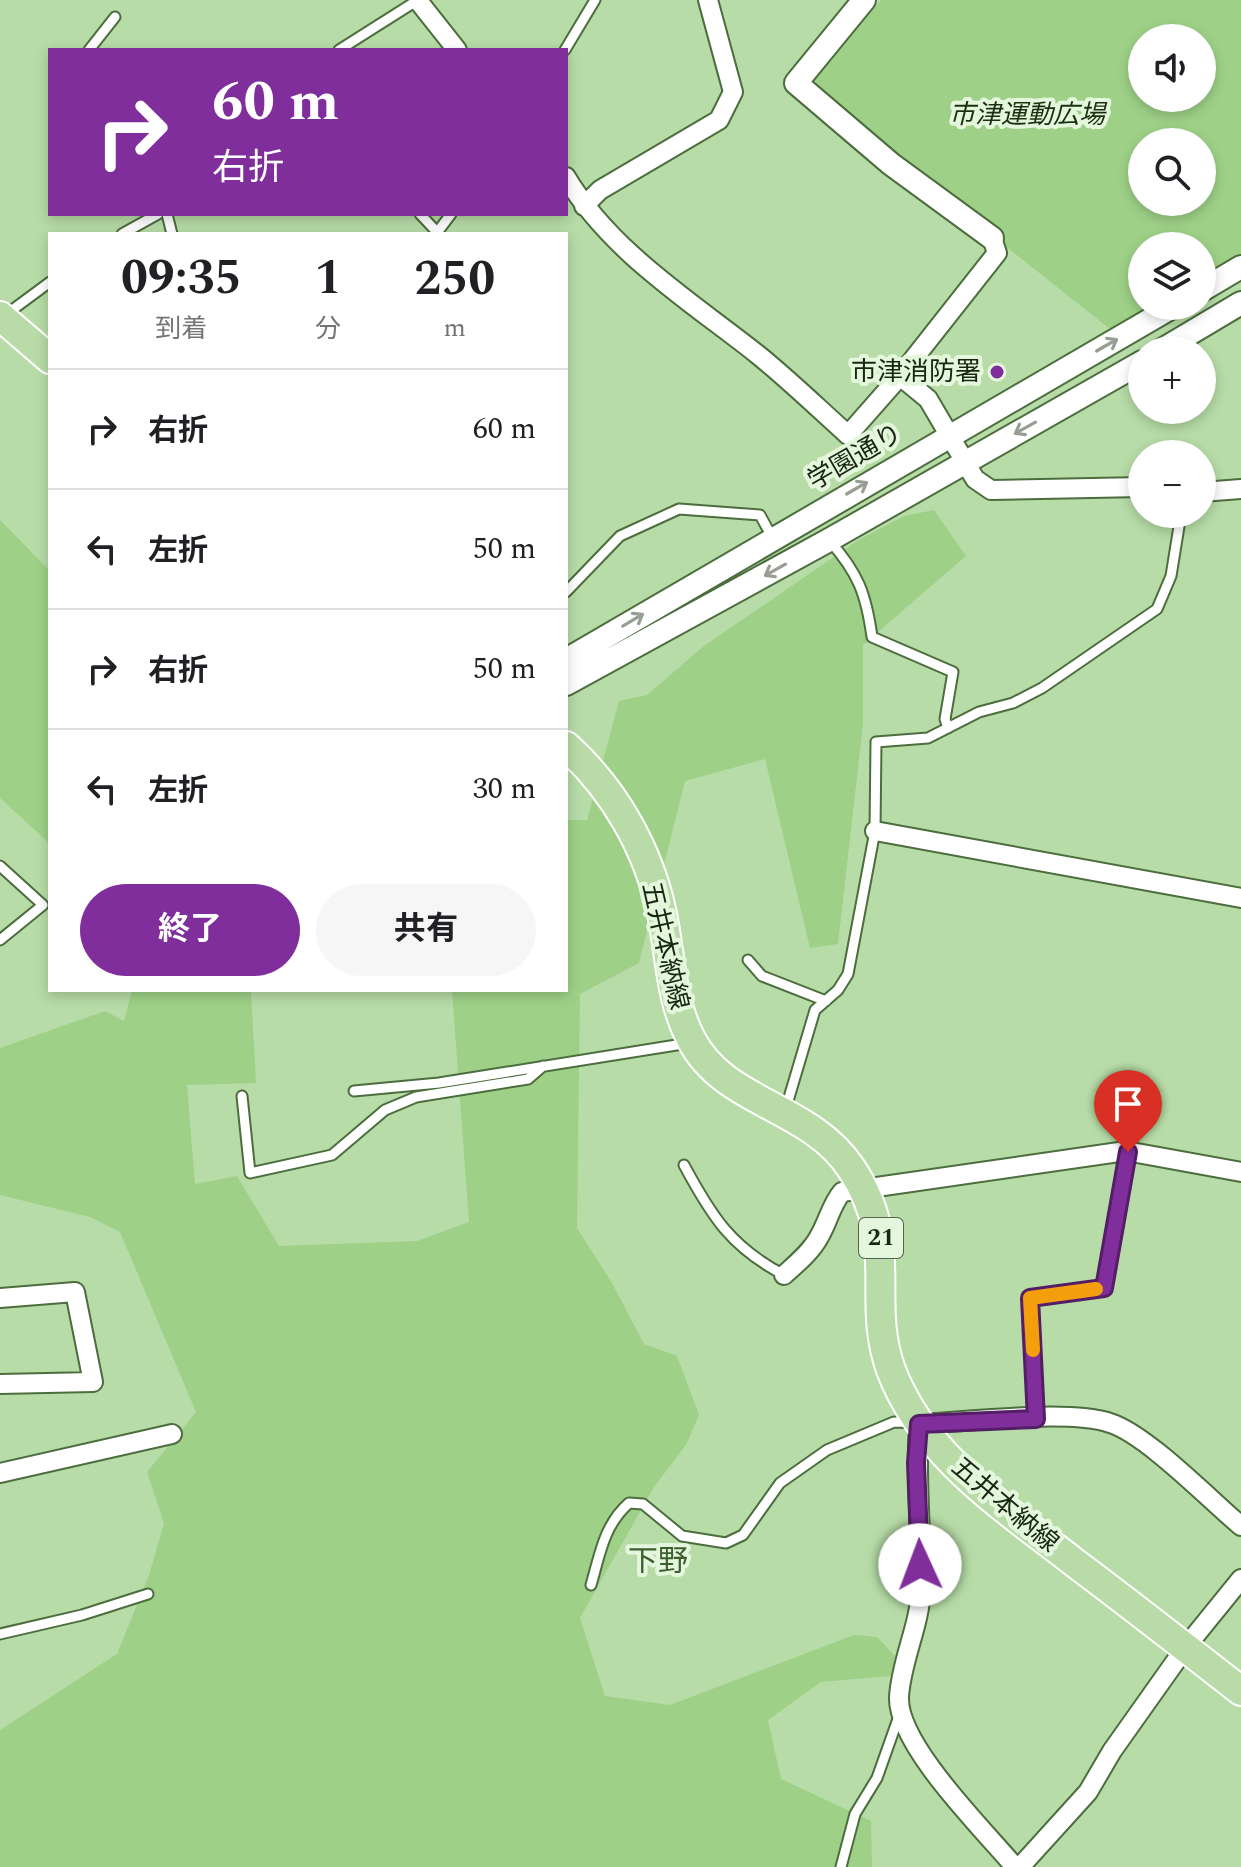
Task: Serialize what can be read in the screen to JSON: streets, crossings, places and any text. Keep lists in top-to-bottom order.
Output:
{
  "streets": {
    "main road": ["五井本納線", "21"],
    "street": ["学園通り"]
  },
  "districts": ["下野"],
  "parks": ["市津運動広場"],
  "places": ["市津消防署"],
  "page": {
    "map_buttons": ["+", "−"],
    "turn": ["60 m", "右折"],
    "eta": [
      "09:35",
      "到着",
      "1",
      "分",
      "250",
      "m"
    ],
    "list": [
      {
        "name": "右折",
        "value": "60 m"
      },
      {
        "name": "左折",
        "value": "50 m"
      },
      {
        "name": "右折",
        "value": "50 m"
      },
      {
        "name": "左折",
        "value": "30 m"
      }
    ],
    "buttons": ["終了", "共有"]
  }
}
